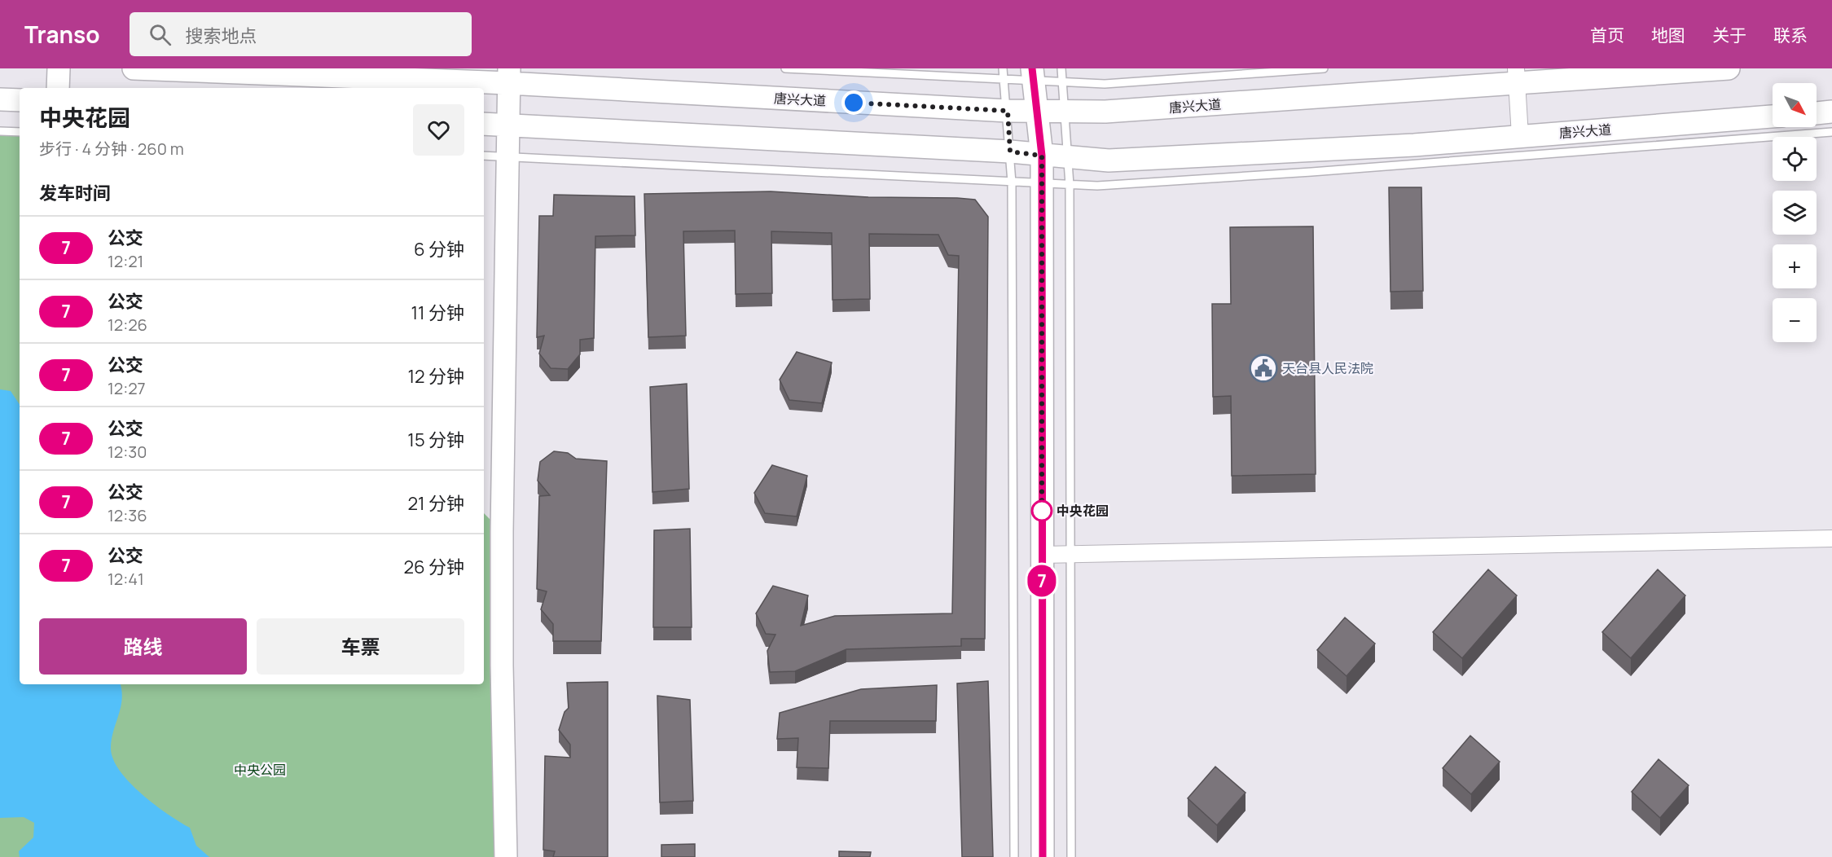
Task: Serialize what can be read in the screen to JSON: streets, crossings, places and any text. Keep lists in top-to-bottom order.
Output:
{
  "streets": {
    "main road": ["唐兴大道"]
  },
  "parks": ["中央公园"],
  "places": {
    "public building": ["天台县人民法院"],
    "other": ["中央花园"]
  },
  "lines": ["bus line 7"],
  "north": "bottom right",
  "page": {
    "header": "Transo",
    "search": "搜索地点",
    "nav": [
      "首页",
      "地图",
      "关于",
      "联系"
    ],
    "on_map": "7",
    "map_buttons": ["+", "−"],
    "heading": [
      ["中央花园", "步行 · 4 分钟 · 260 m"],
      "发车时间"
    ],
    "list": [
      {
        "mark": "7",
        "name": "公交",
        "note": "12:21",
        "value": "6 分钟"
      },
      {
        "mark": "7",
        "name": "公交",
        "note": "12:26",
        "value": "11 分钟"
      },
      {
        "mark": "7",
        "name": "公交",
        "note": "12:27",
        "value": "12 分钟"
      },
      {
        "mark": "7",
        "name": "公交",
        "note": "12:30",
        "value": "15 分钟"
      },
      {
        "mark": "7",
        "name": "公交",
        "note": "12:36",
        "value": "21 分钟"
      },
      {
        "mark": "7",
        "name": "公交",
        "note": "12:41",
        "value": "26 分钟"
      }
    ],
    "buttons": ["路线", "车票"]
  }
}
